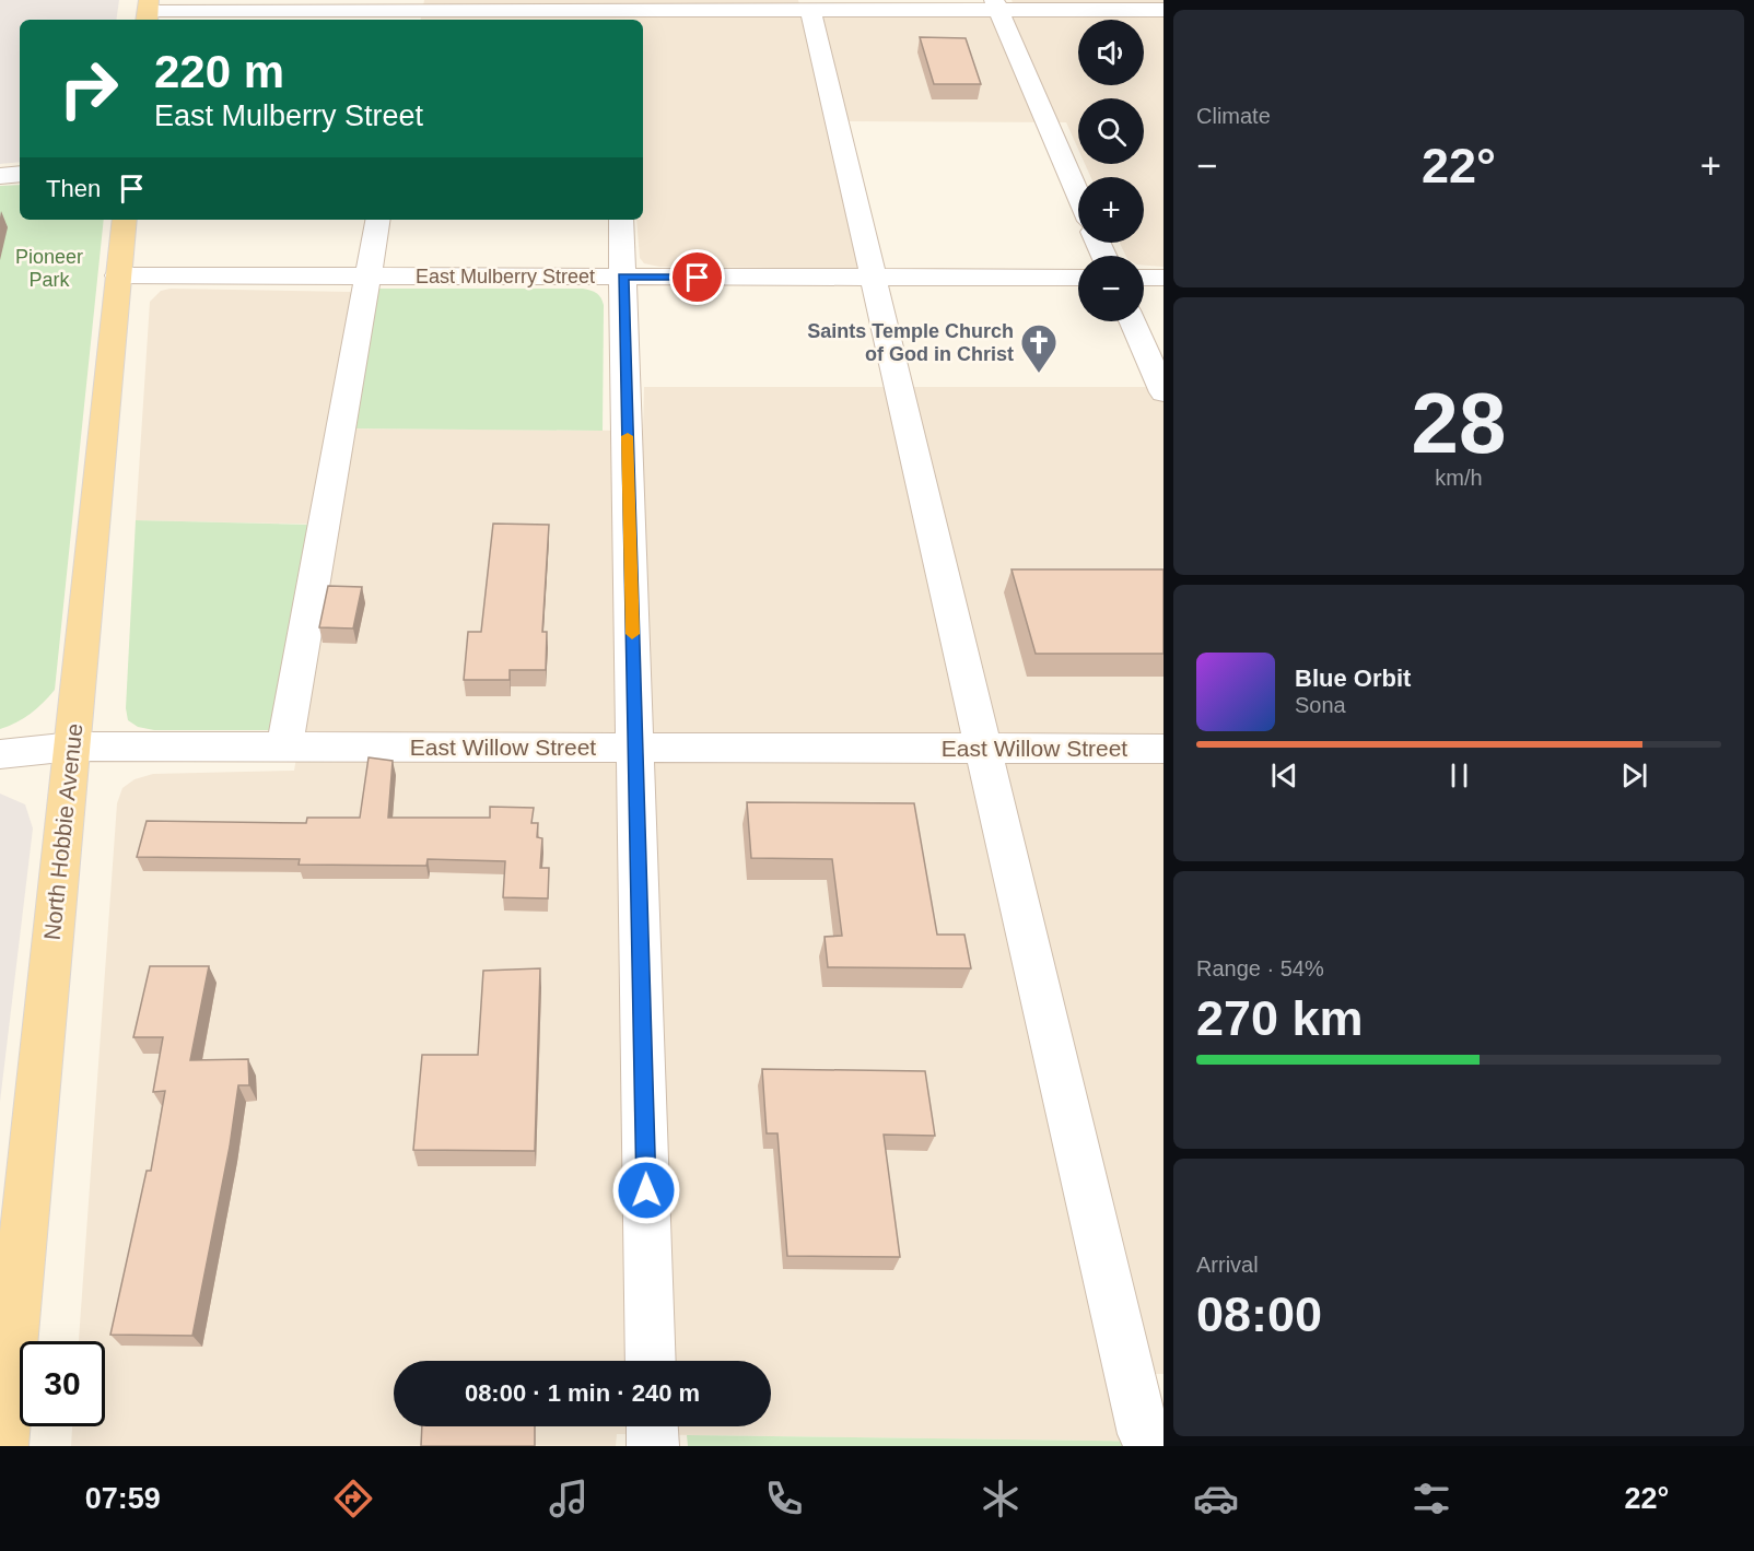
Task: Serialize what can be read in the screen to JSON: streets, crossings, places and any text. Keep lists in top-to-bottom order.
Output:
{
  "streets": {
    "main road": ["North Hobbie Avenue"],
    "street": ["East Mulberry Street", "East Willow Street"]
  },
  "crossings": [
    ["East Mulberry Street", "North Hobbie Avenue"],
    ["East Willow Street", "North Hobbie Avenue"]
  ],
  "parks": ["Pioneer Park"],
  "places": {
    "church": ["Saints Temple Church of God in Christ"]
  },
  "page": {
    "tile": [
      "Climate",
      ["28", "km/h"],
      ["Range · 54%", "270 km"],
      ["Arrival", "08:00"]
    ],
    "map_buttons": ["+", "−"],
    "turn": ["220 m", "East Mulberry Street"],
    "heat": ["−", "22°", "+"],
    "then": "Then",
    "song": ["Blue Orbit", "Sona"],
    "limit": "30",
    "trip": "08:00 · 1 min · 240 m",
    "tabs": ["07:59", "22°"]
  }
}
